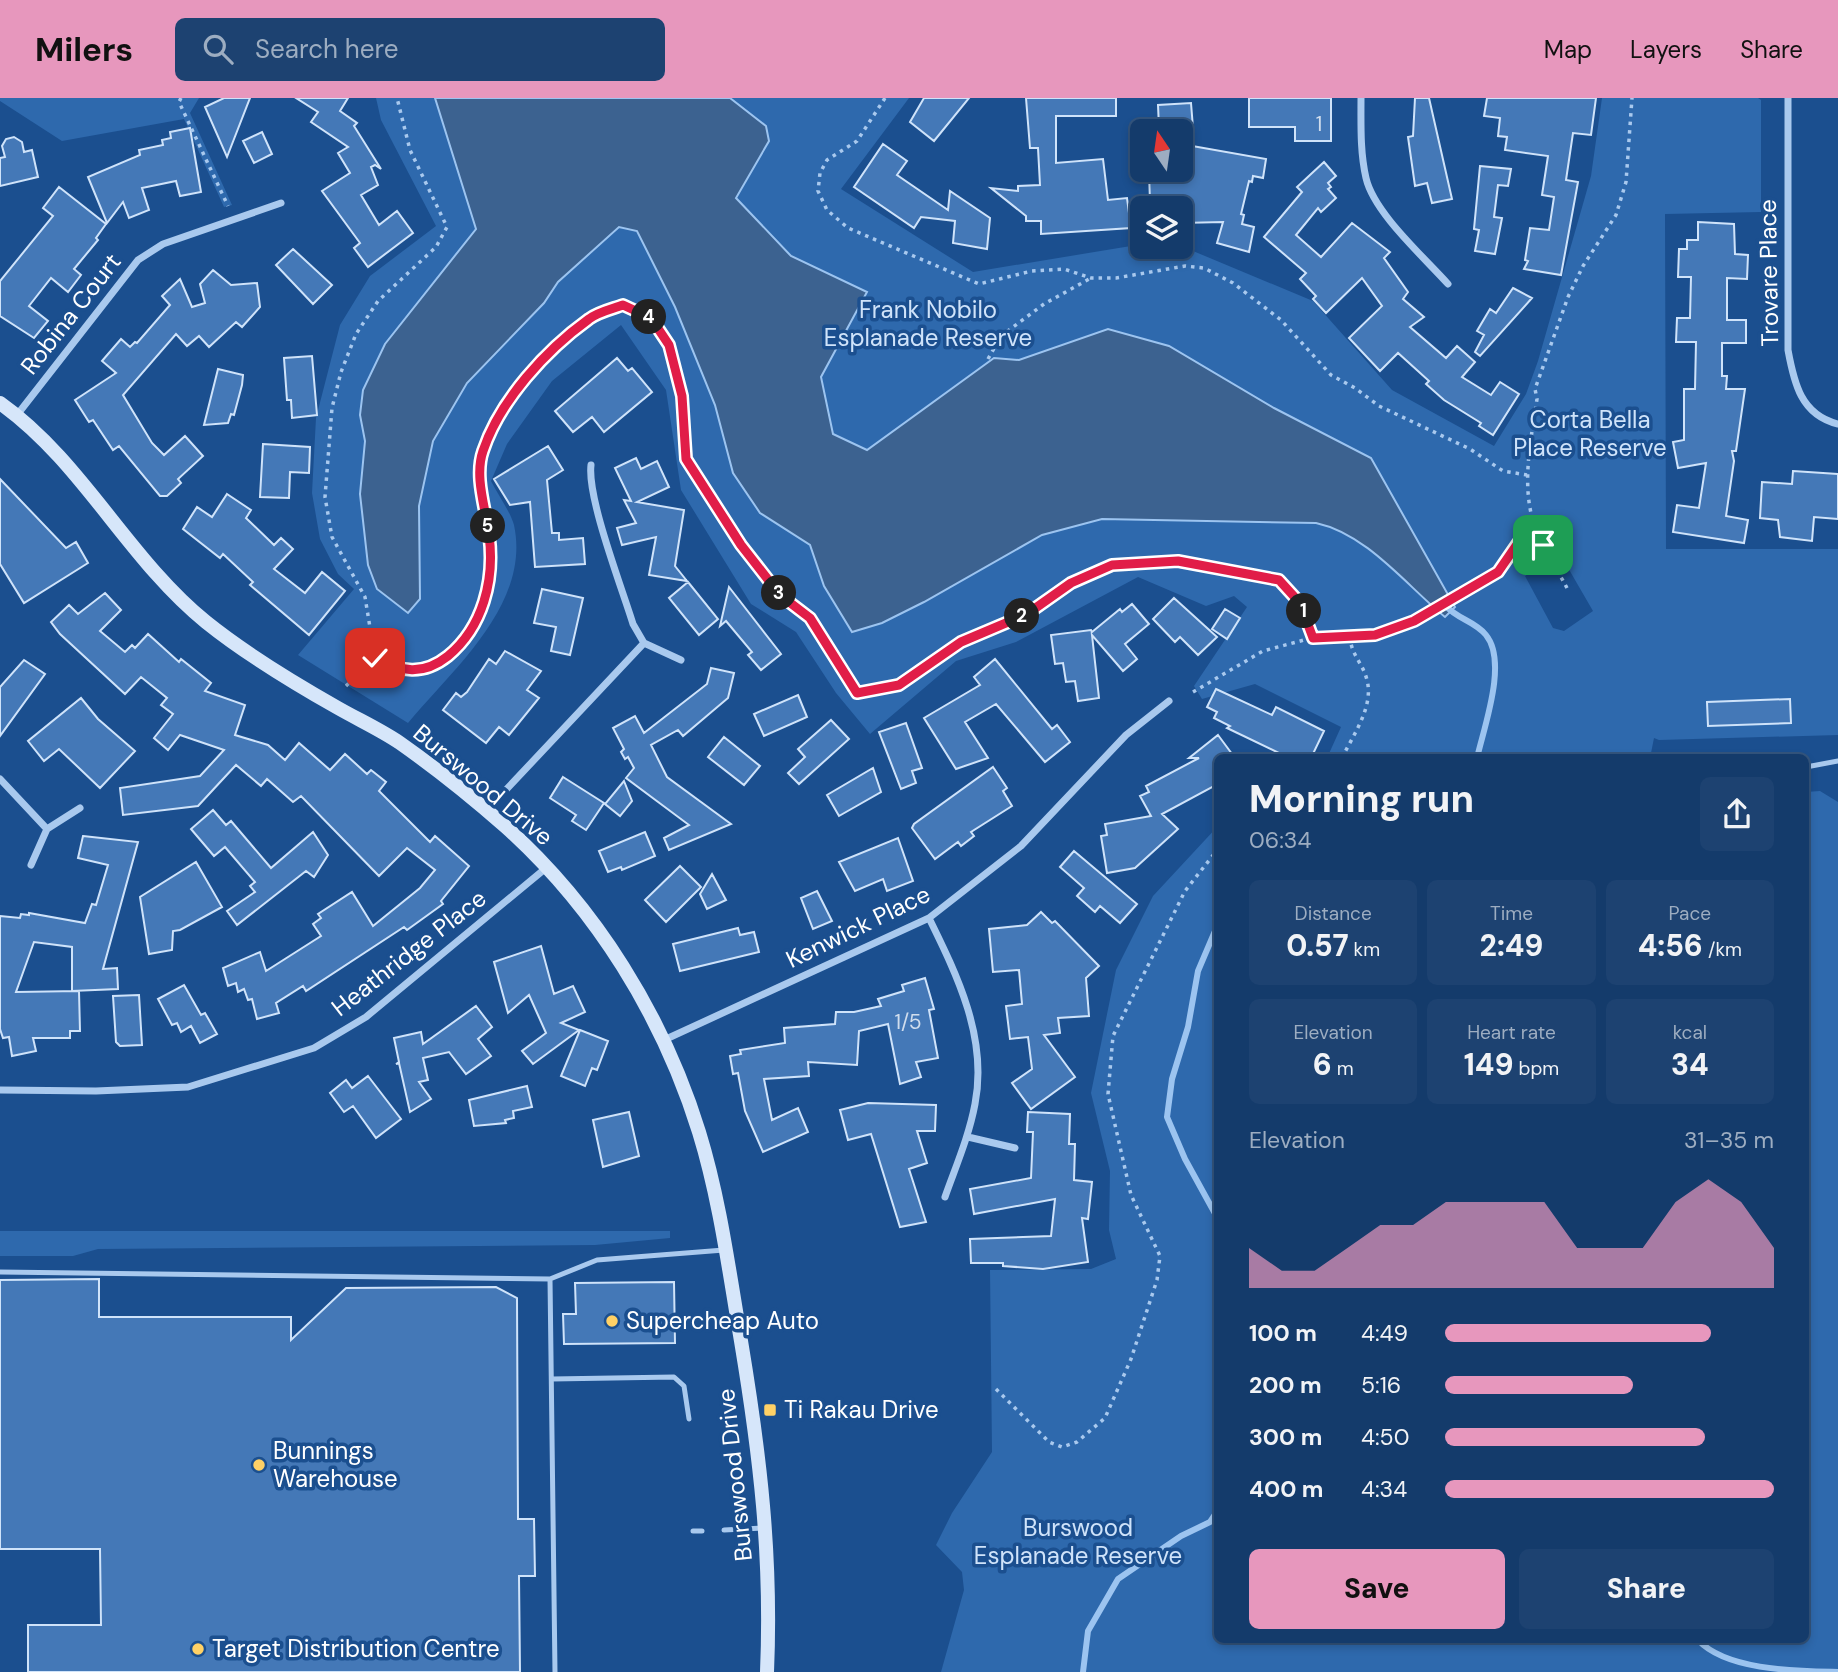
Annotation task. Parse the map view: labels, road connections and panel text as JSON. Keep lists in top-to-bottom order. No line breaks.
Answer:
{"streets":{"street":["Trovare Place","Robina Court","Burswood Drive","Kenwick Place","Heathridge Place"]},"crossings":[["Robina Court","Burswood Drive"],["Burswood Drive","Kenwick Place"],["Burswood Drive","Heathridge Place"]],"parks":["Frank Nobilo Esplanade Reserve","Corta Bella Place Reserve","Burswood Esplanade Reserve"],"places":{"other":["Supercheap Auto","Bunnings Warehouse","Target Distribution Centre"],"transit":["Ti Rakau Drive"]},"house_numbers":["1","1/5"],"north":"top","page":{"header":"Milers","search":"Search here","nav":["Map","Layers","Share"],"pins":["4","5","3","1","2"],"heading":["Morning run","06:34"],"stats":[["Distance","0.57 km"],["Time","2:49"],["Pace","4:56 /km"],["Elevation","6 m"],["Heart rate","149 bpm"],["kcal","34"]],"chart":["Elevation","31–35 m"],"list":[{"name":"100 m","note":"4:49"},{"name":"200 m","note":"5:16"},{"name":"300 m","note":"4:50"},{"name":"400 m","note":"4:34"}],"buttons":["Save","Share"]}}
